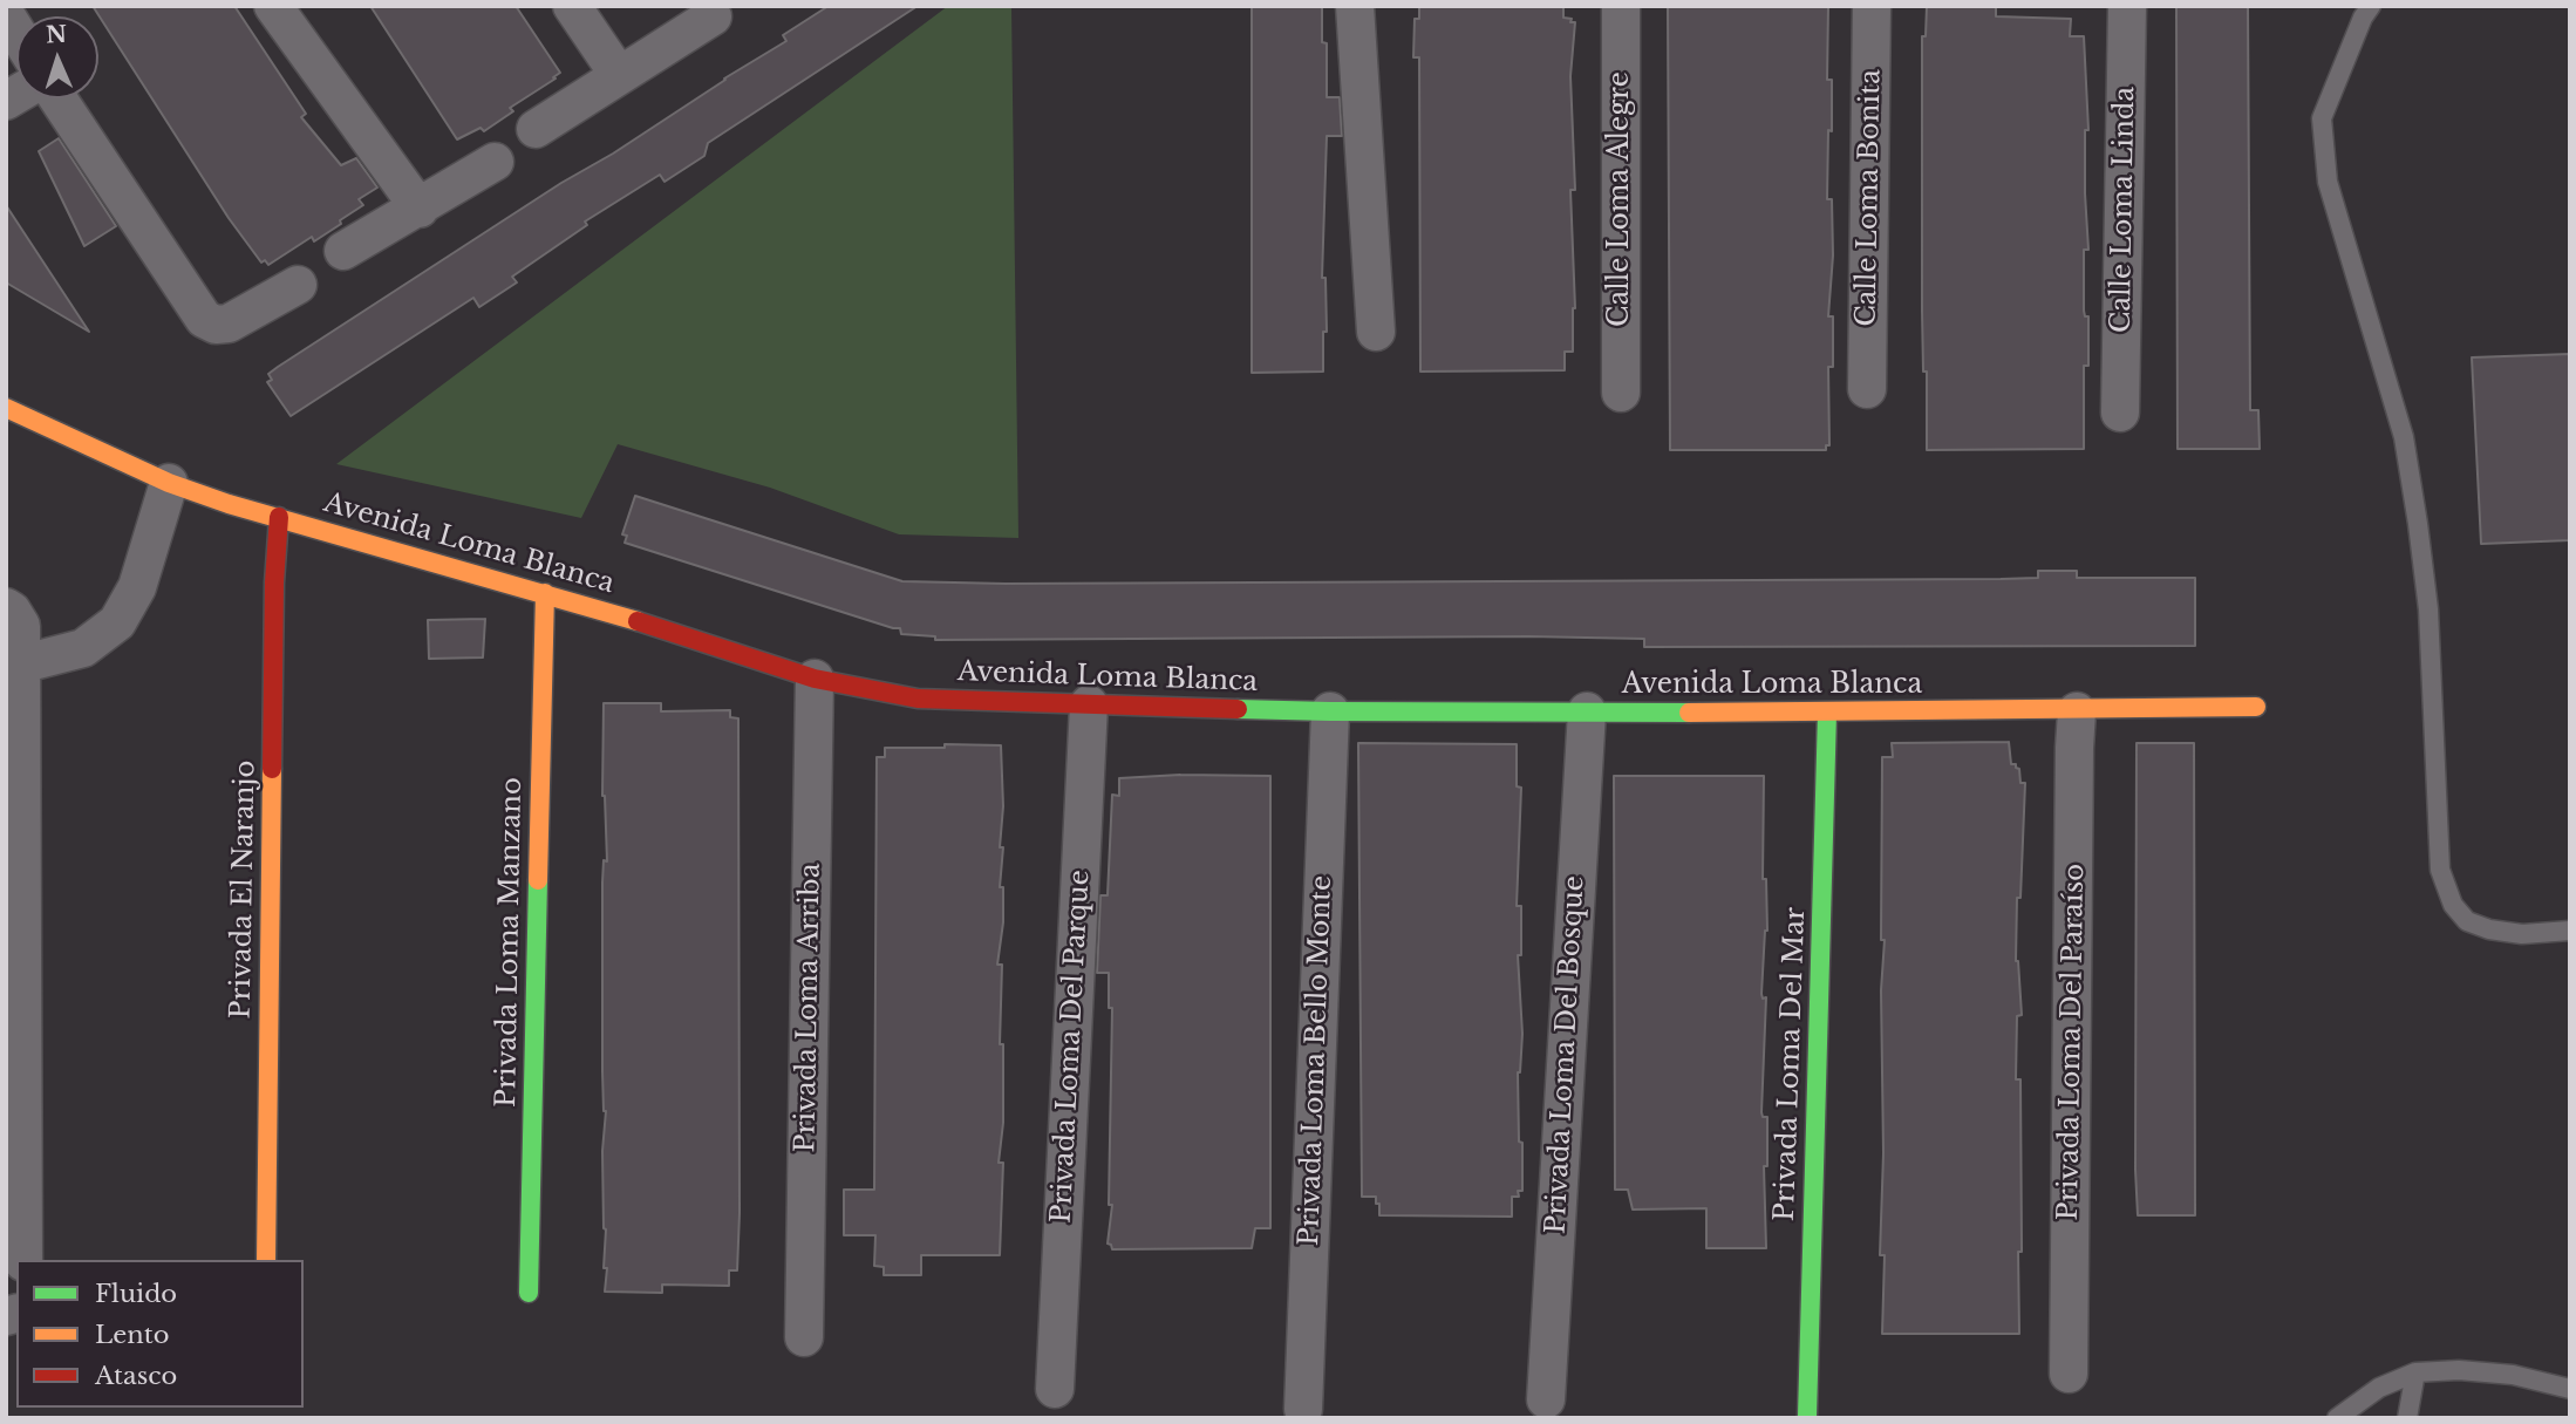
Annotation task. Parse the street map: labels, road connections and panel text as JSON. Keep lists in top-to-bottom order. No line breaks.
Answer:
{"streets":{"street":["Calle Loma Bonita","Calle Loma Alegre","Calle Loma Linda","Avenida Loma Blanca","Privada El Naranjo","Privada Loma Manzano","Privada Loma Arriba","Privada Loma Del Paraíso","Privada Loma Del Parque","Privada Loma Del Bosque","Privada Loma Bello Monte","Privada Loma Del Mar"]},"crossings":[["Avenida Loma Blanca","Privada El Naranjo"],["Avenida Loma Blanca","Privada Loma Manzano"],["Avenida Loma Blanca","Privada Loma Arriba"],["Avenida Loma Blanca","Privada Loma Del Paraíso"],["Avenida Loma Blanca","Privada Loma Del Parque"],["Avenida Loma Blanca","Privada Loma Del Bosque"],["Avenida Loma Blanca","Privada Loma Bello Monte"],["Avenida Loma Blanca","Privada Loma Del Mar"]],"legend":["Fluido","Lento","Atasco"],"north":"top"}
